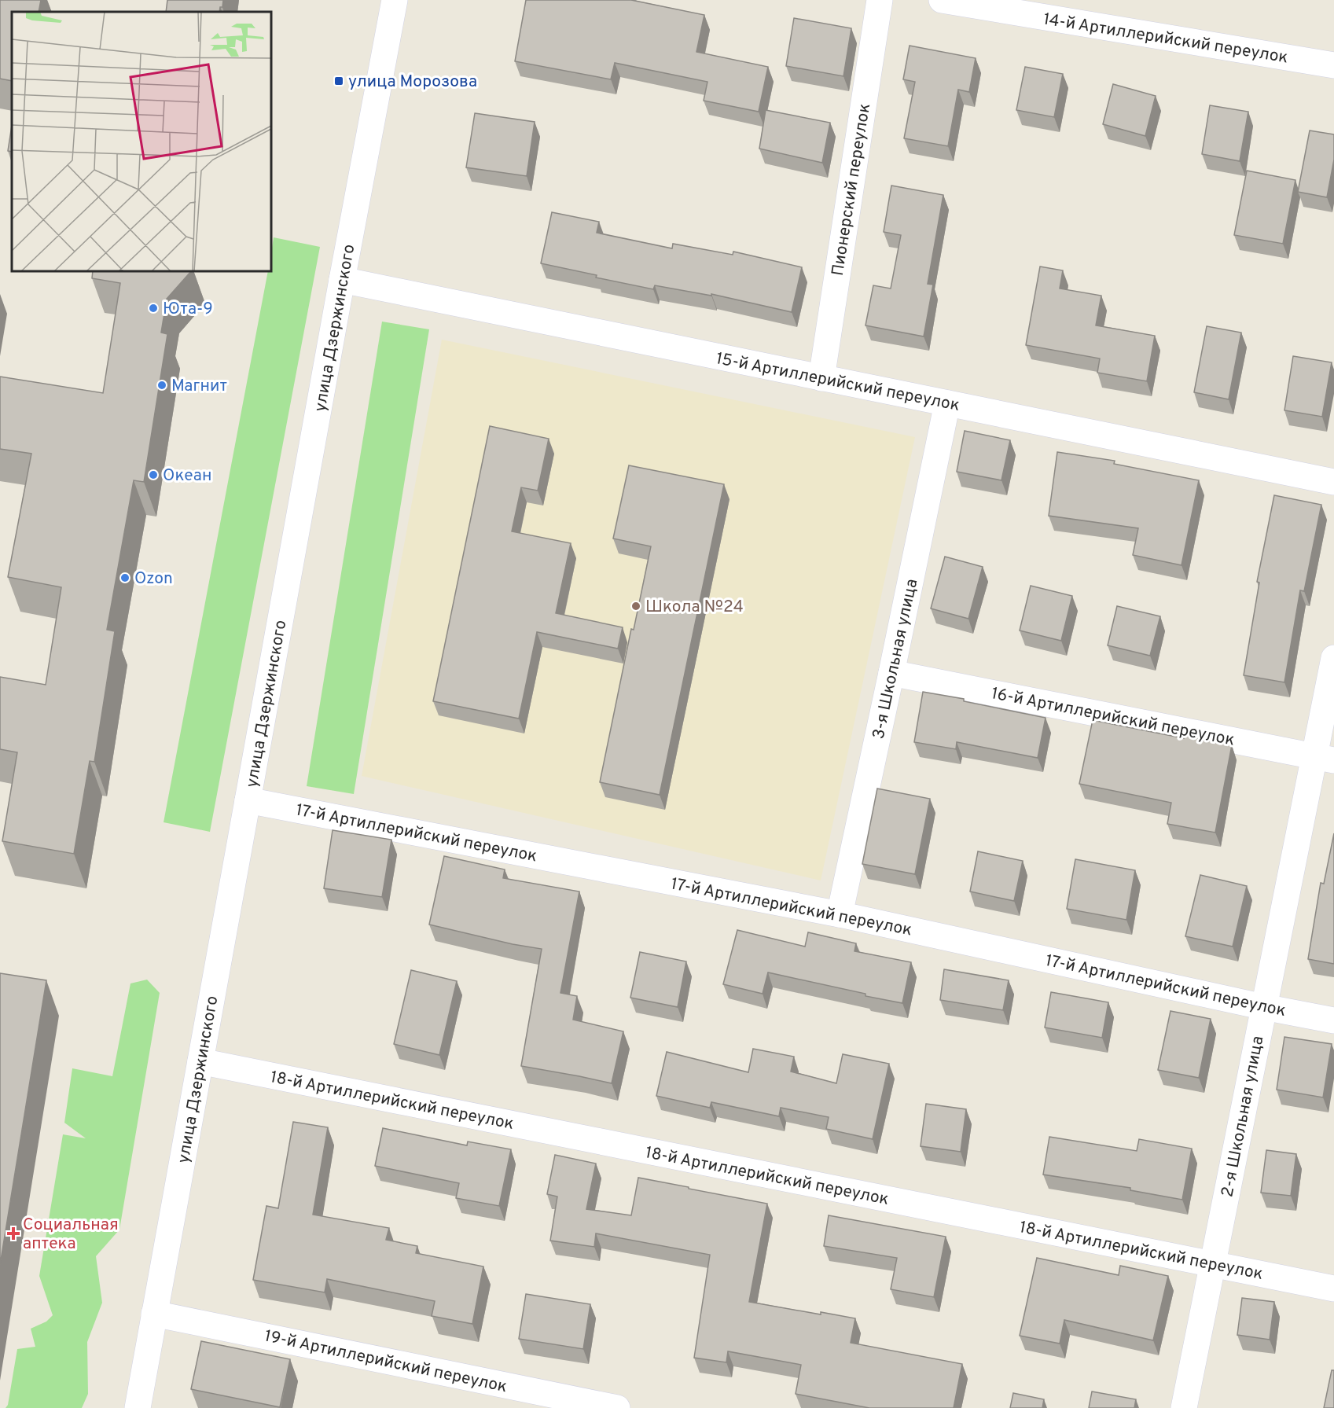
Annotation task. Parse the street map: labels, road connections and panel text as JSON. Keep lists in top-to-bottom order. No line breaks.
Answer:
{"streets":{"street":["14-й Артиллерийский переулок","Пионерский переулок","улица Дзержинского","15-й Артиллерийский переулок","3-я Школьная улица","16-й Артиллерийский переулок","17-й Артиллерийский переулок","18-й Артиллерийский переулок","2-я Школьная улица","19-й Артиллерийский переулок"]},"crossings":[["Пионерский переулок","15-й Артиллерийский переулок"],["улица Дзержинского","15-й Артиллерийский переулок"],["улица Дзержинского","17-й Артиллерийский переулок"],["улица Дзержинского","18-й Артиллерийский переулок"],["улица Дзержинского","19-й Артиллерийский переулок"],["15-й Артиллерийский переулок","3-я Школьная улица"],["3-я Школьная улица","16-й Артиллерийский переулок"],["3-я Школьная улица","17-й Артиллерийский переулок"],["16-й Артиллерийский переулок","2-я Школьная улица"],["17-й Артиллерийский переулок","2-я Школьная улица"],["18-й Артиллерийский переулок","2-я Школьная улица"]],"places":{"transit":["улица Морозова"],"other":["Юта-9","Магнит","Океан","Ozon","Школа №24"],"health":["Социальная аптека"]}}
